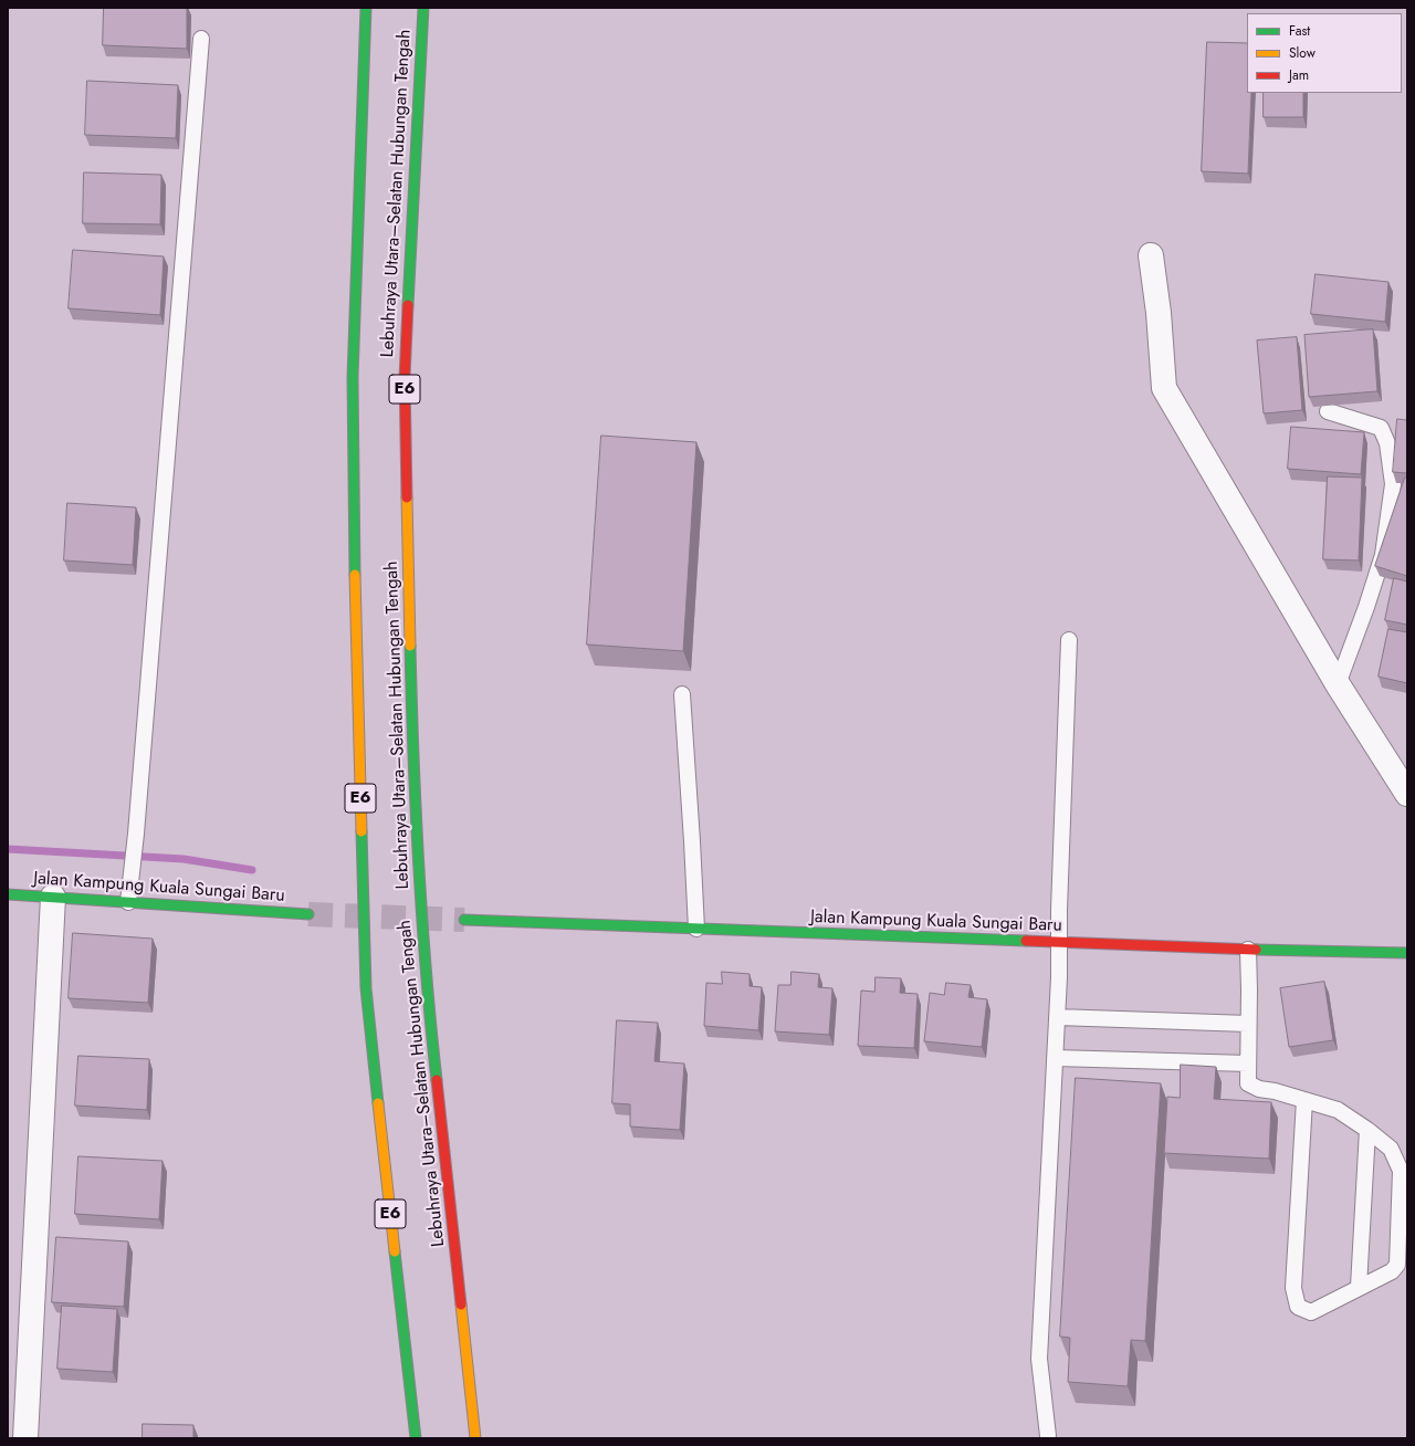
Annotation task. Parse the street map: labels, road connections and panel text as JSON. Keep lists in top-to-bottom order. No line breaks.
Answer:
{"streets":{"main road":["Lebuhraya Utara–Selatan Hubungan Tengah","E6","Jalan Kampung Kuala Sungai Baru"]},"legend":["Fast","Slow","Jam"]}
